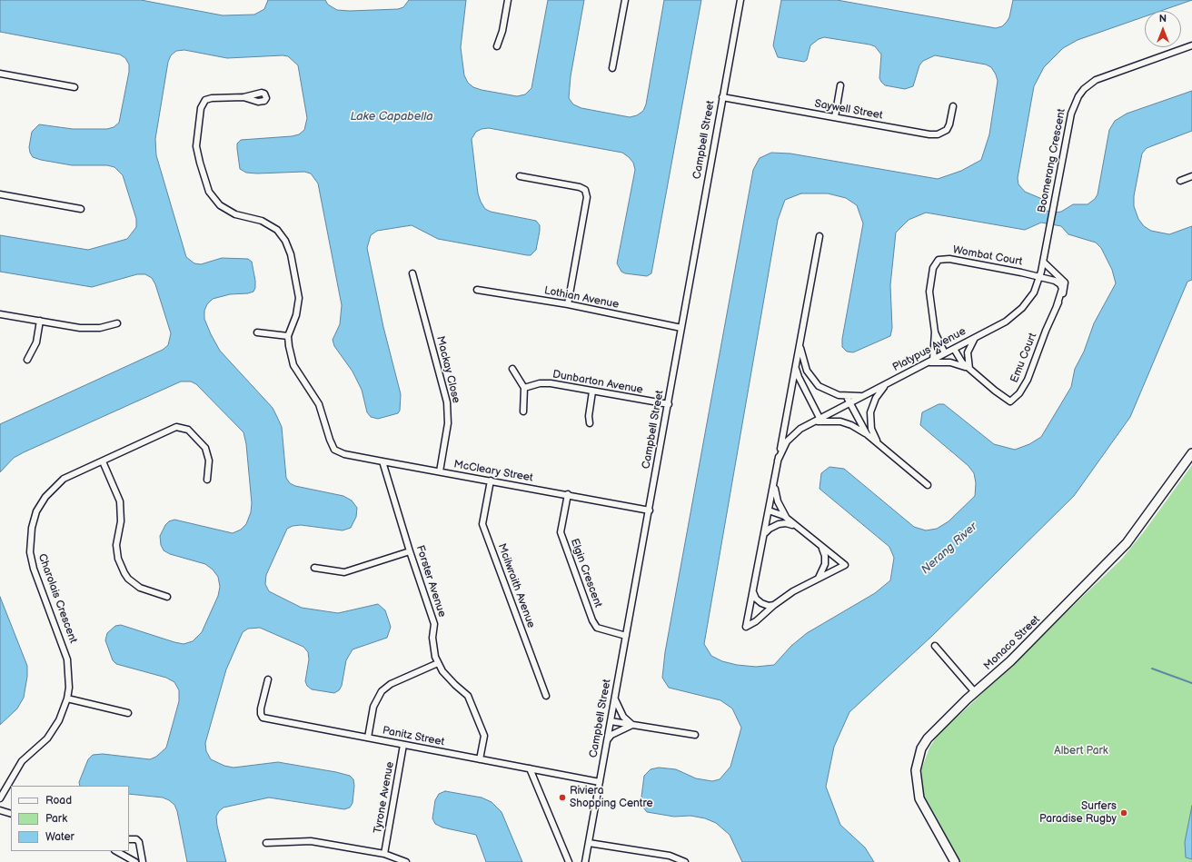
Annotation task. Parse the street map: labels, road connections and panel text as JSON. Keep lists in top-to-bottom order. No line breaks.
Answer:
{"streets":{"street":["Saywell Street","Campbell Street","Boomerang Crescent","Wombat Court","Lothian Avenue","Platypus Avenue","Emu Court","Mackay Close","Dunbarton Avenue","McCleary Street","Elgin Crescent","Forster Avenue","Mcilwraith Avenue","Charolais Crescent","Monaco Street","Panitz Street","Tyrone Avenue"]},"crossings":[["Saywell Street","Campbell Street"],["Campbell Street","Lothian Avenue"],["Campbell Street","Dunbarton Avenue"],["Campbell Street","McCleary Street"],["Campbell Street","Elgin Crescent"],["Campbell Street","Panitz Street"],["Boomerang Crescent","Platypus Avenue"],["Wombat Court","Platypus Avenue"],["Wombat Court","Emu Court"],["Platypus Avenue","Emu Court"],["Mackay Close","McCleary Street"],["McCleary Street","Elgin Crescent"],["McCleary Street","Forster Avenue"],["McCleary Street","Mcilwraith Avenue"],["Forster Avenue","Panitz Street"],["Panitz Street","Tyrone Avenue"]],"water":["Lake Capabella","Nerang River"],"parks":["Albert Park"],"places":["Riviera Shopping Centre","Surfers Paradise Rugby"],"legend":["Road","Park","Water"],"north":"top"}
